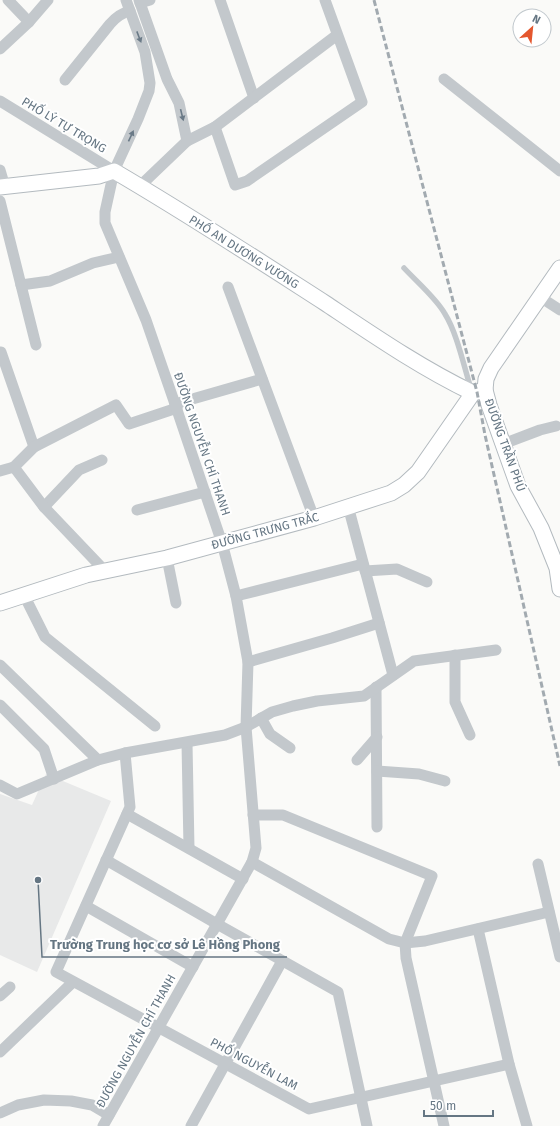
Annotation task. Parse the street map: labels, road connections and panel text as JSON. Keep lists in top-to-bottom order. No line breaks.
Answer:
{"streets":{"street":["PHỐ LÝ TỰ TRỌNG","PHỐ AN DƯƠNG VƯƠNG","ĐƯỜNG NGUYỄN CHÍ THANH","ĐƯỜNG TRẦN PHÚ","ĐƯỜNG TRƯNG TRẮC","PHỐ NGUYỄN LAM"]},"crossings":[["PHỐ LÝ TỰ TRỌNG","PHỐ AN DƯƠNG VƯƠNG"],["PHỐ LÝ TỰ TRỌNG","ĐƯỜNG NGUYỄN CHÍ THANH"],["PHỐ AN DƯƠNG VƯƠNG","ĐƯỜNG NGUYỄN CHÍ THANH"],["PHỐ AN DƯƠNG VƯƠNG","ĐƯỜNG TRẦN PHÚ"],["PHỐ AN DƯƠNG VƯƠNG","ĐƯỜNG TRƯNG TRẮC"],["ĐƯỜNG NGUYỄN CHÍ THANH","ĐƯỜNG TRƯNG TRẮC"],["ĐƯỜNG NGUYỄN CHÍ THANH","PHỐ NGUYỄN LAM"],["ĐƯỜNG TRẦN PHÚ","ĐƯỜNG TRƯNG TRẮC"]],"places":["Trường Trung học cơ sở Lê Hồng Phong"],"scale_bar":"50 m","north":"top right"}
